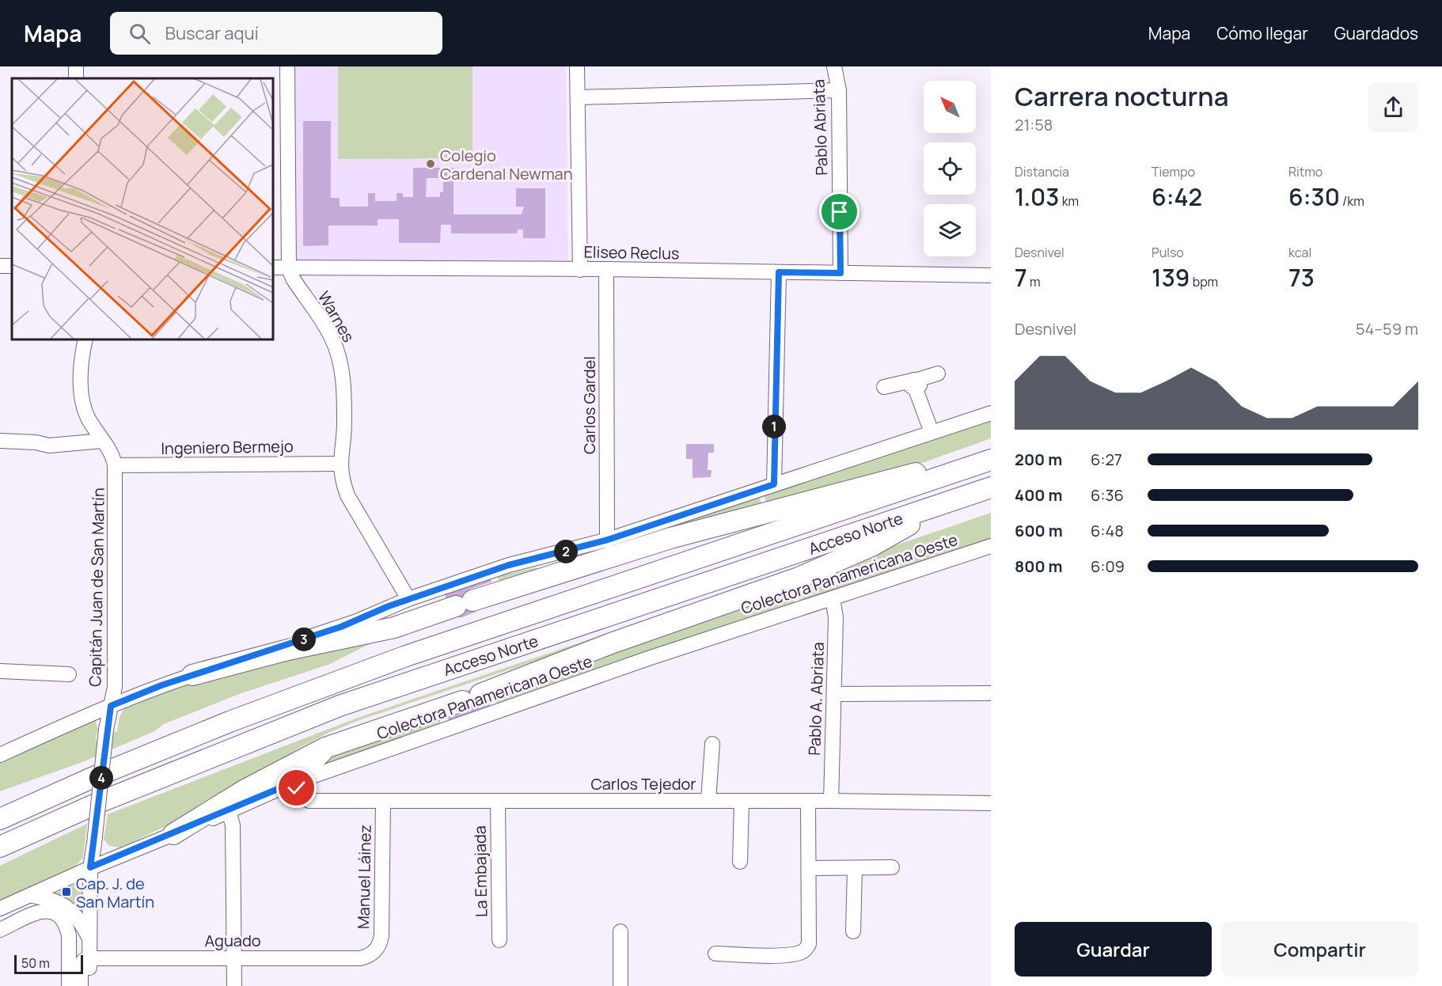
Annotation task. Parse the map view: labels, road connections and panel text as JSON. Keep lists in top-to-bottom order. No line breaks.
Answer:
{"streets":{"highway":["Acceso Norte"],"street":["Pablo Abriata","Eliseo Reclus","Warnes","Carlos Gardel","Ingeniero Bermejo","Colectora Panamericana Oeste","Capitán Juan de San Martín","Pablo A. Abriata","Carlos Tejedor","La Embajada","Manuel Láinez","Aguado"]},"crossings":[["Pablo Abriata","Eliseo Reclus"],["Eliseo Reclus","Warnes"],["Eliseo Reclus","Carlos Gardel"],["Warnes","Ingeniero Bermejo"],["Ingeniero Bermejo","Capitán Juan de San Martín"],["Colectora Panamericana Oeste","Capitán Juan de San Martín"],["Colectora Panamericana Oeste","Pablo A. Abriata"],["Colectora Panamericana Oeste","Carlos Tejedor"],["Capitán Juan de San Martín","Aguado"],["Pablo A. Abriata","Carlos Tejedor"],["Carlos Tejedor","La Embajada"],["Carlos Tejedor","Manuel Láinez"],["Manuel Láinez","Aguado"]],"places":{"other":["Colegio Cardenal Newman"],"transit":["Cap. J. de San Martín"]},"scale_bar":"50 m","north":"top left","page":{"header":"Mapa","search":"Buscar aquí","nav":["Mapa","Cómo llegar","Guardados"],"heading":["Carrera nocturna","21:58"],"stats":[["Distancia","1.03 km"],["Tiempo","6:42"],["Ritmo","6:30 /km"],["Desnivel","7 m"],["Pulso","139 bpm"],["kcal","73"]],"chart":["Desnivel","54–59 m"],"pins":["1","2","3","4"],"list":[{"name":"200 m","note":"6:27"},{"name":"400 m","note":"6:36"},{"name":"600 m","note":"6:48"},{"name":"800 m","note":"6:09"}],"buttons":["Guardar","Compartir"],"scale":"50 m"}}
